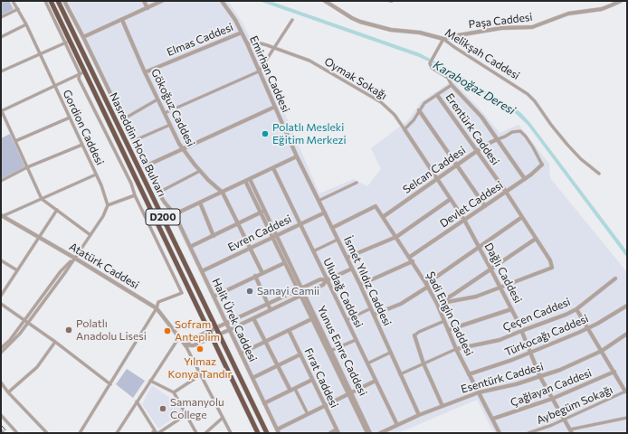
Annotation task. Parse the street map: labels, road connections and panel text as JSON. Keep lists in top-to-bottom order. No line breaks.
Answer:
{"streets":{"highway":["Nasreddin Hoca Bulvarı","D200"],"street":["Paşa Caddesi","Elmas Caddesi","Melikşah Caddesi","Emirhan Caddesi","Oymak Sokağı","Gökoğuz Caddesi","Gordion Caddesi","Erentürk Caddesi","Selcan Caddesi","Devlet Caddesi","Evren Caddesi","Atatürk Caddesi","Dağlı Caddesi","İsmet Yıldız Caddesi","Uludağ Caddesi","Şadi Engin Caddesi","Çeçen Caddesi","Halit Ürek Caddesi","Türkocağı Caddesi","Yunus Emre Caddesi","Fırat Caddesi","Esentürk Caddesi","Çağlayan Caddesi","Aybegüm Sokağı"]},"crossings":[["Paşa Caddesi","Melikşah Caddesi"],["Elmas Caddesi","Emirhan Caddesi"],["Elmas Caddesi","Gökoğuz Caddesi"],["Emirhan Caddesi","Oymak Sokağı"],["Emirhan Caddesi","İsmet Yıldız Caddesi"],["Oymak Sokağı","Dağlı Caddesi"],["Gökoğuz Caddesi","Evren Caddesi"],["Erentürk Caddesi","Selcan Caddesi"],["Erentürk Caddesi","Devlet Caddesi"],["Erentürk Caddesi","Dağlı Caddesi"],["Selcan Caddesi","Dağlı Caddesi"],["Selcan Caddesi","Şadi Engin Caddesi"],["Devlet Caddesi","Dağlı Caddesi"],["Devlet Caddesi","Şadi Engin Caddesi"],["Evren Caddesi","İsmet Yıldız Caddesi"],["Evren Caddesi","Uludağ Caddesi"],["Evren Caddesi","Halit Ürek Caddesi"],["Evren Caddesi","Yunus Emre Caddesi"],["Dağlı Caddesi","Çeçen Caddesi"],["Dağlı Caddesi","Türkocağı Caddesi"],["Dağlı Caddesi","Esentürk Caddesi"],["Dağlı Caddesi","Çağlayan Caddesi"],["Dağlı Caddesi","Aybegüm Sokağı"],["İsmet Yıldız Caddesi","Şadi Engin Caddesi"],["İsmet Yıldız Caddesi","Esentürk Caddesi"],["Uludağ Caddesi","Esentürk Caddesi"],["Şadi Engin Caddesi","Çeçen Caddesi"],["Şadi Engin Caddesi","Türkocağı Caddesi"],["Şadi Engin Caddesi","Esentürk Caddesi"],["Şadi Engin Caddesi","Çağlayan Caddesi"]],"water":["Karaboğaz Deresi"],"places":["Polatlı Mesleki Eğitim Merkezi","Sanayi Camii","Polatlı Anadolu Lisesi","Sofram Anteplim","Yılmaz Konya Tandır","Samanyolu College"]}
